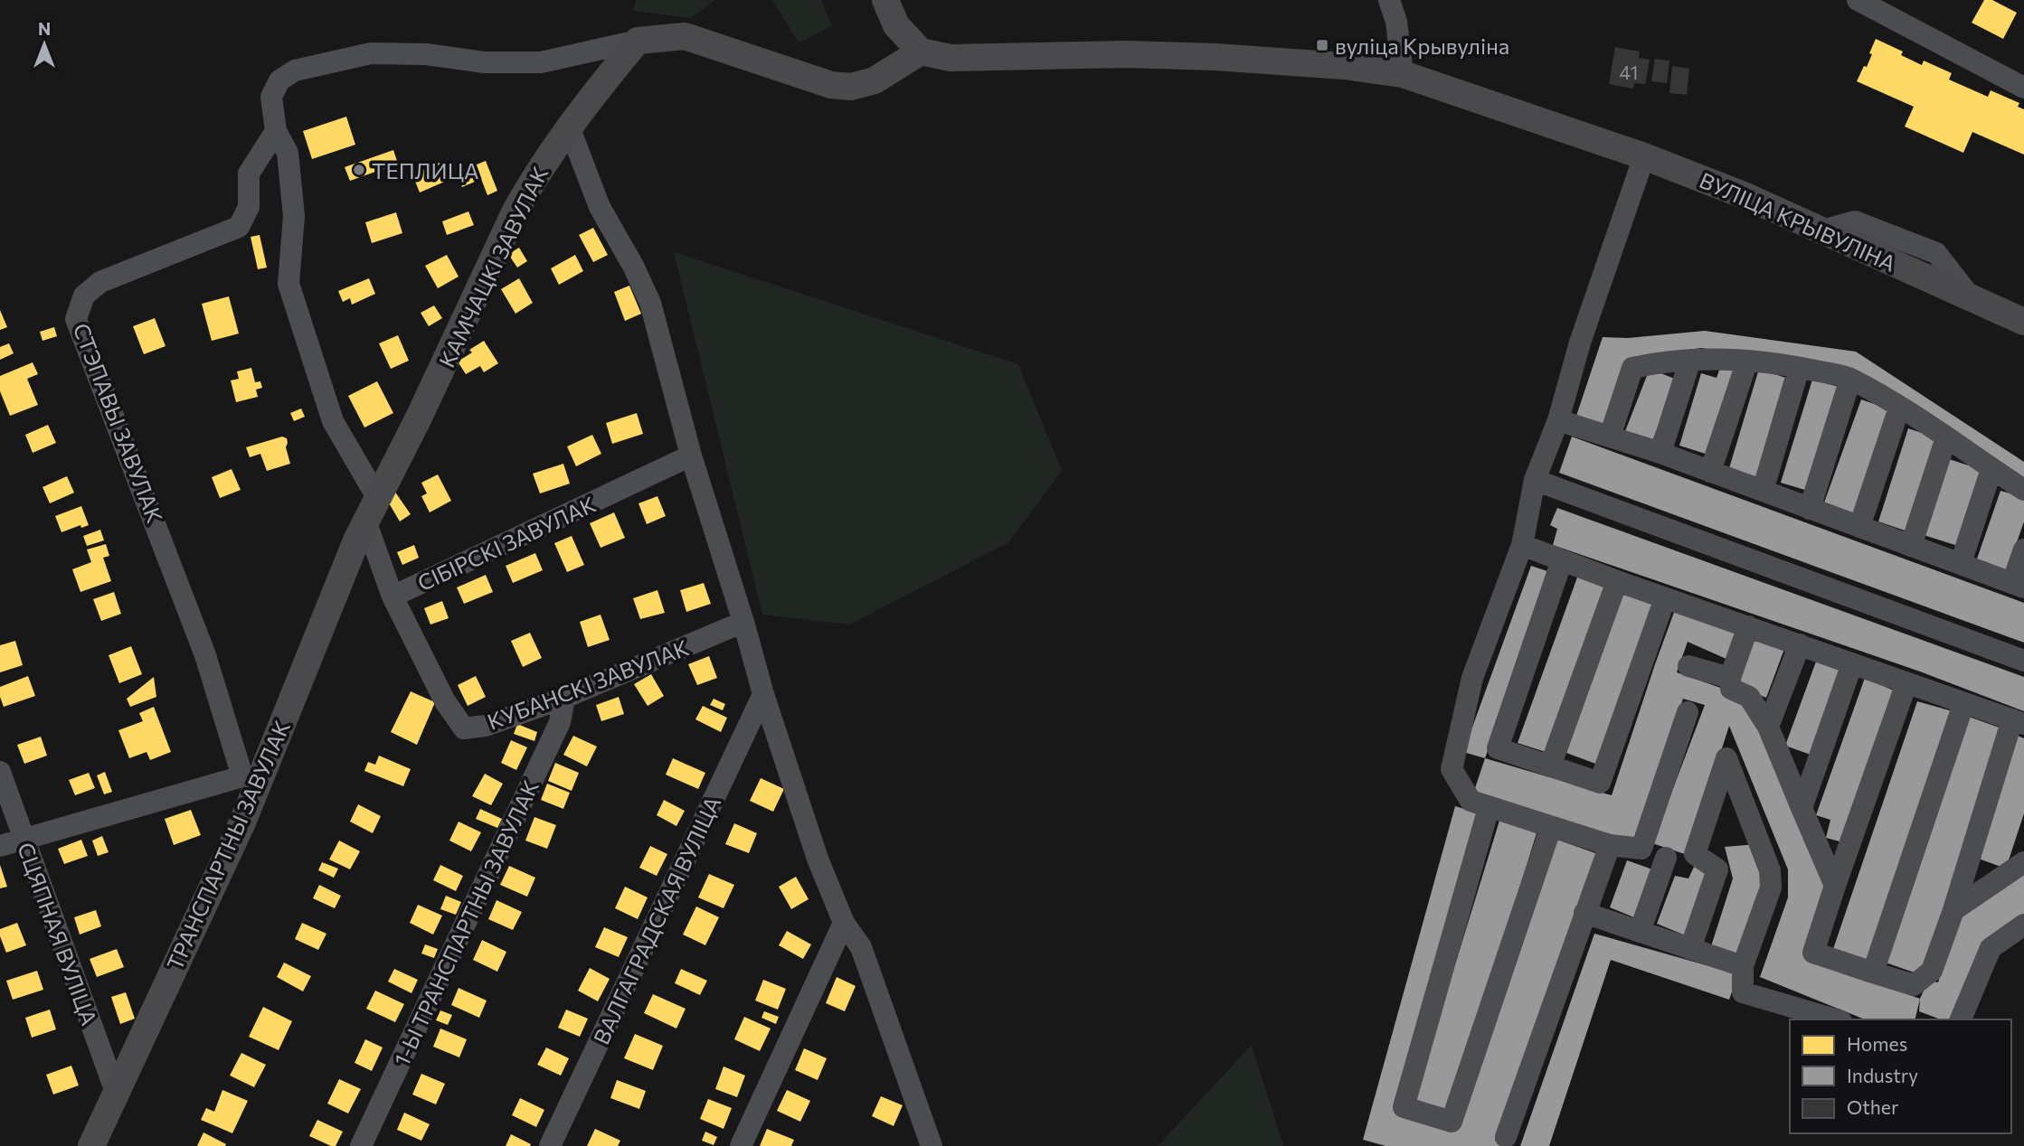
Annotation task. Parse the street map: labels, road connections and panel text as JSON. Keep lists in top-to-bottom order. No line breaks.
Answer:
{"streets":{"main road":["ВУЛІЦА КРЫВУЛІНА","КАМЧАЦКІ ЗАВУЛАК","ТРАНСПАРТНЫ ЗАВУЛАК"],"street":["СТЭПАВЫ ЗАВУЛАК","СІБІРСКІ ЗАВУЛАК","КУБАНСКІ ЗАВУЛАК","ВАЛГАГРАДСКАЯ ВУЛІЦА","1-Ы ТРАНСПАРТНЫ ЗАВУЛАК","СЦЯПНАЯ ВУЛІЦА"]},"crossings":[["КАМЧАЦКІ ЗАВУЛАК","СІБІРСКІ ЗАВУЛАК"],["КАМЧАЦКІ ЗАВУЛАК","ТРАНСПАРТНЫ ЗАВУЛАК"],["СТЭПАВЫ ЗАВУЛАК","ТРАНСПАРТНЫ ЗАВУЛАК"],["СІБІРСКІ ЗАВУЛАК","КУБАНСКІ ЗАВУЛАК"],["СІБІРСКІ ЗАВУЛАК","ТРАНСПАРТНЫ ЗАВУЛАК"],["КУБАНСКІ ЗАВУЛАК","1-Ы ТРАНСПАРТНЫ ЗАВУЛАК"],["ТРАНСПАРТНЫ ЗАВУЛАК","СЦЯПНАЯ ВУЛІЦА"]],"places":{"transit":["вуліца Крывуліна"],"other":["ТЕПЛИЦА"]},"house_numbers":["41"],"legend":["Homes","Industry","Other"],"north":"top"}
